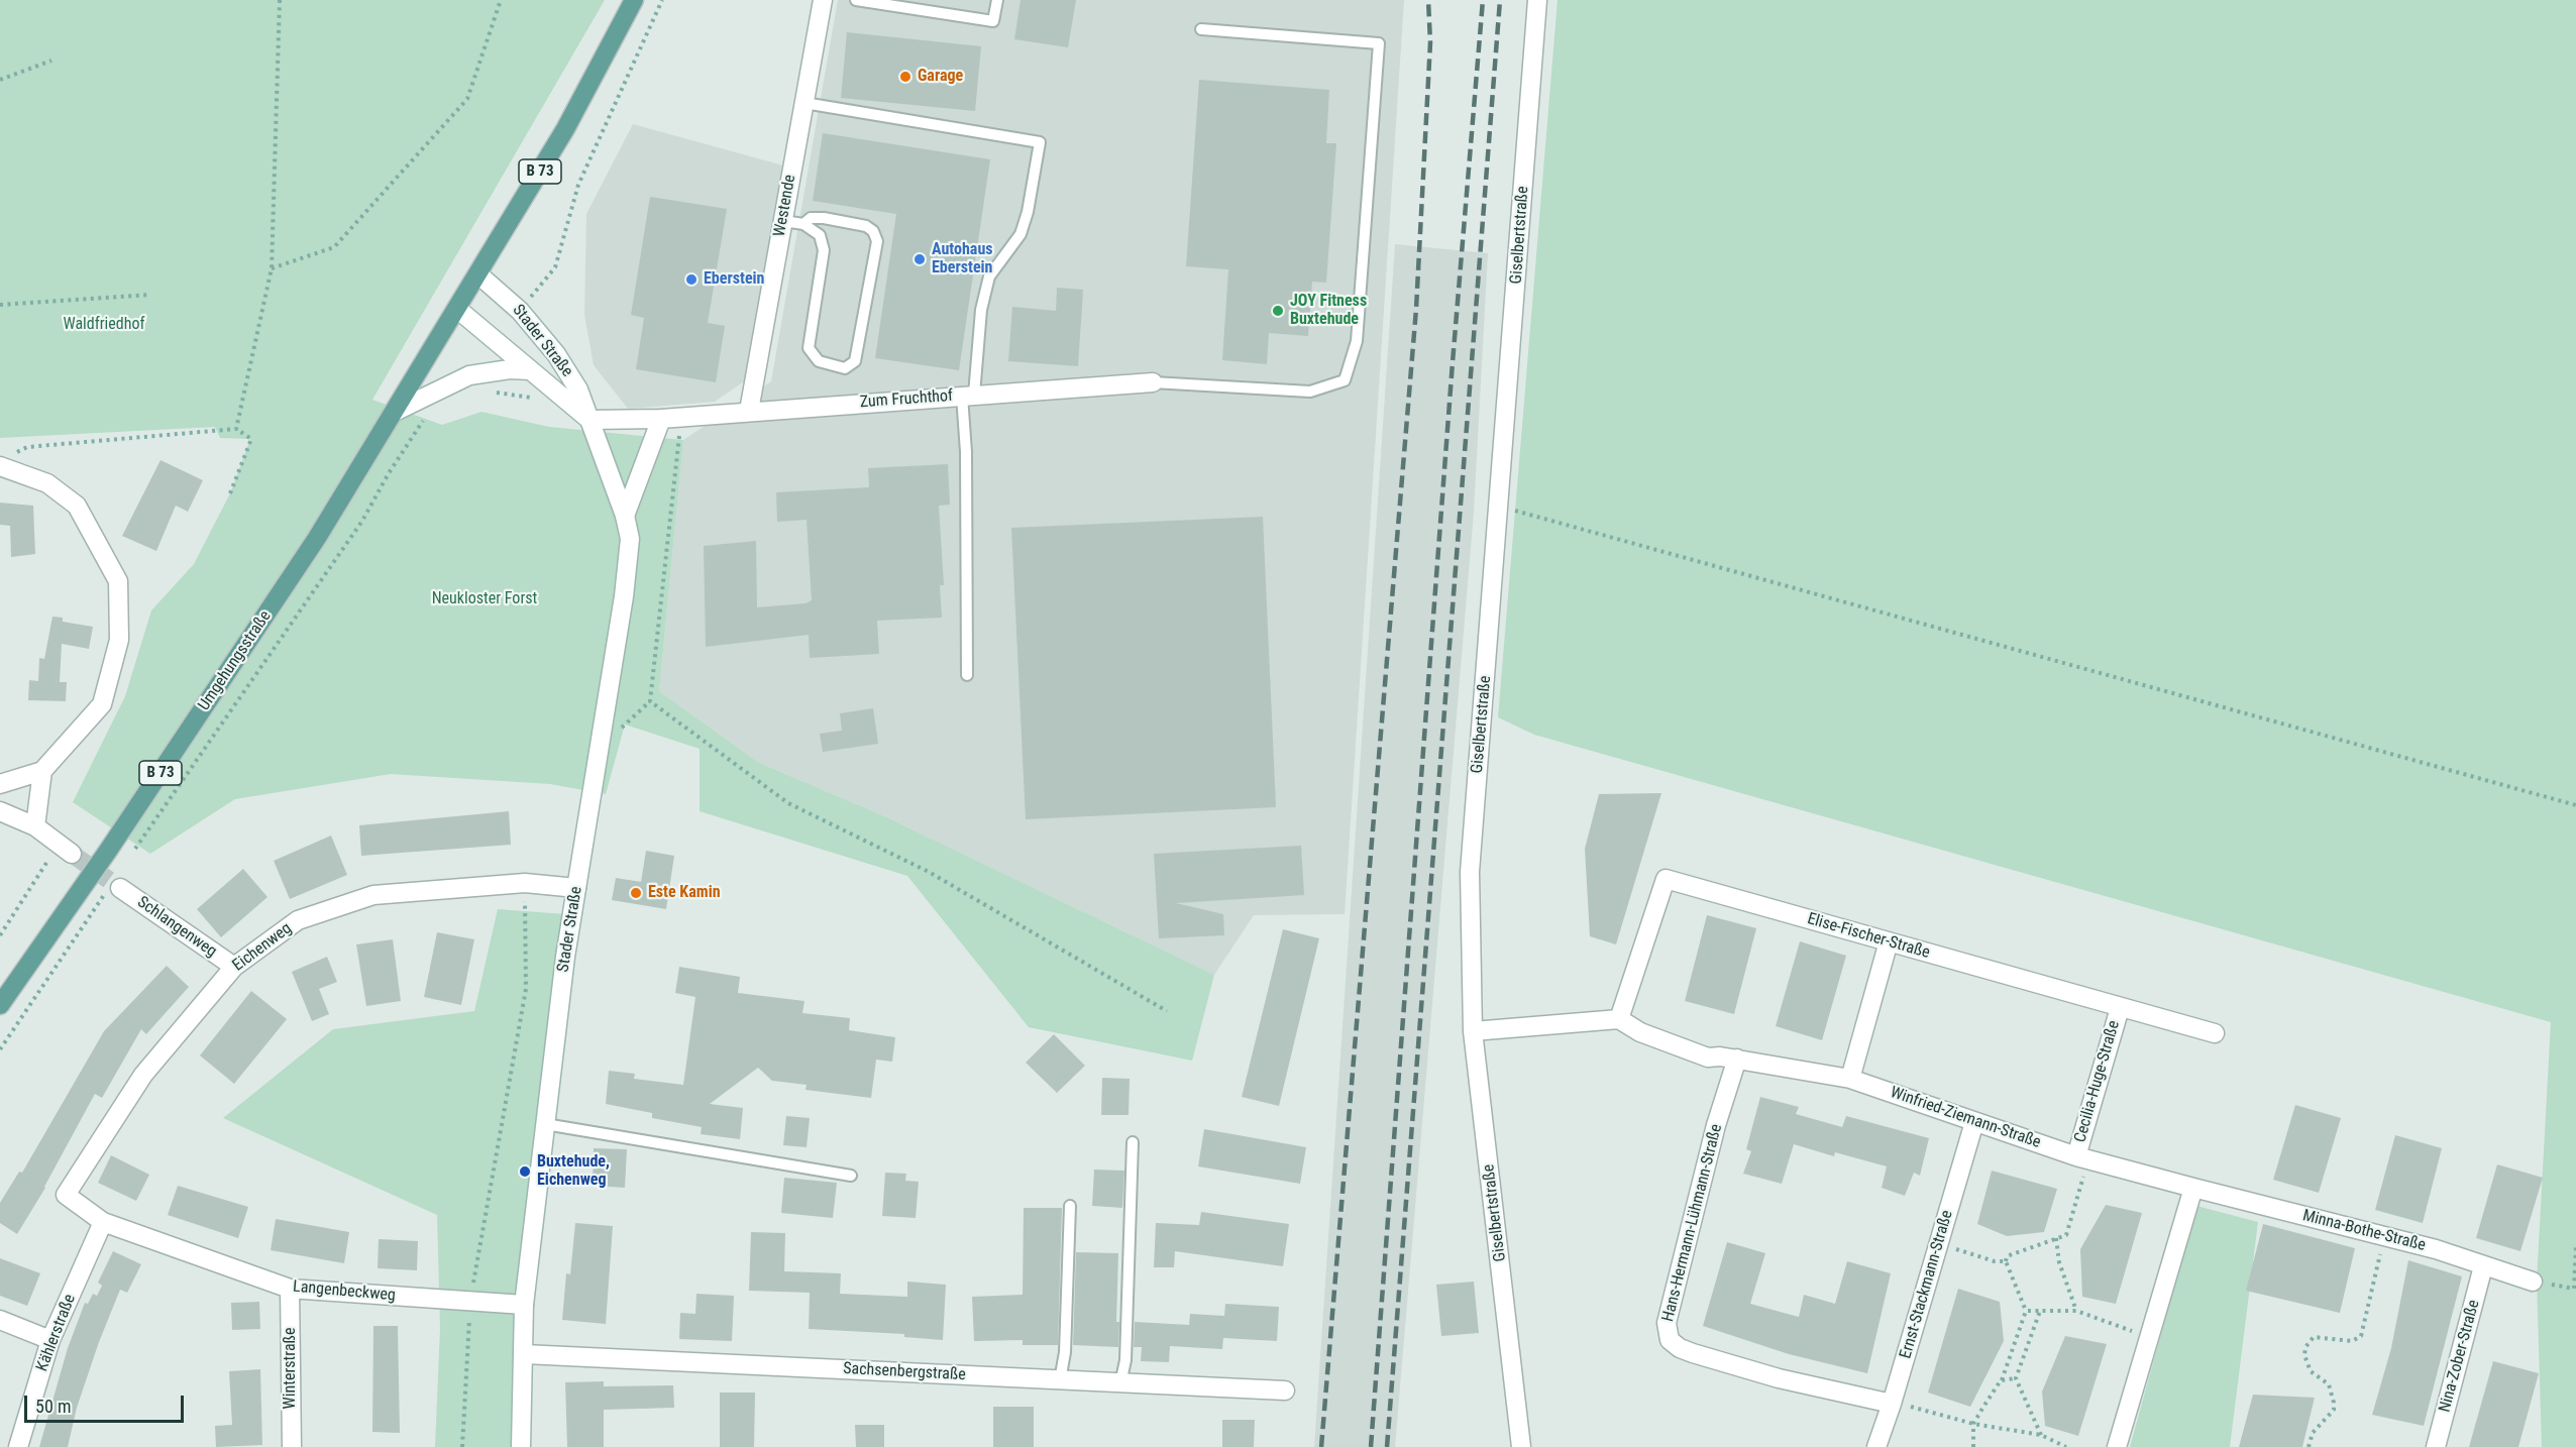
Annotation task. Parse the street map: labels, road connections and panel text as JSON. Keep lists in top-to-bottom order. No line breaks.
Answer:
{"streets":{"main road":["B 73","Umgehungsstraße"],"street":["Westende","Giselbertstraße","Stader Straße","Zum Fruchthof","Schlangenweg","Elise-Fischer-Straße","Eichenweg","Cecilia-Huge-Straße","Winfried-Ziemann-Straße","Hans-Hermann-Lühmann-Straße","Minna-Bothe-Straße","Ernst-Stackmann-Straße","Langenbeckweg","Kählerstraße","Nina-Zober-Straße","Winterstraße","Sachsenbergstraße"]},"crossings":[["B 73","Stader Straße"],["B 73","Umgehungsstraße"],["Westende","Zum Fruchthof"],["Stader Straße","Zum Fruchthof"],["Stader Straße","Umgehungsstraße"],["Stader Straße","Eichenweg"],["Stader Straße","Langenbeckweg"],["Stader Straße","Sachsenbergstraße"],["Schlangenweg","Eichenweg"],["Elise-Fischer-Straße","Cecilia-Huge-Straße"],["Elise-Fischer-Straße","Winfried-Ziemann-Straße"],["Eichenweg","Langenbeckweg"],["Eichenweg","Kählerstraße"],["Cecilia-Huge-Straße","Winfried-Ziemann-Straße"],["Winfried-Ziemann-Straße","Hans-Hermann-Lühmann-Straße"],["Winfried-Ziemann-Straße","Minna-Bothe-Straße"],["Winfried-Ziemann-Straße","Ernst-Stackmann-Straße"],["Hans-Hermann-Lühmann-Straße","Ernst-Stackmann-Straße"],["Minna-Bothe-Straße","Nina-Zober-Straße"],["Langenbeckweg","Kählerstraße"],["Langenbeckweg","Winterstraße"]],"parks":["Waldfriedhof","Neukloster Forst"],"places":["Garage","Autohaus Eberstein","Eberstein","JOY Fitness Buxtehude","Este Kamin","Buxtehude, Eichenweg"],"scale_bar":"50 m"}
